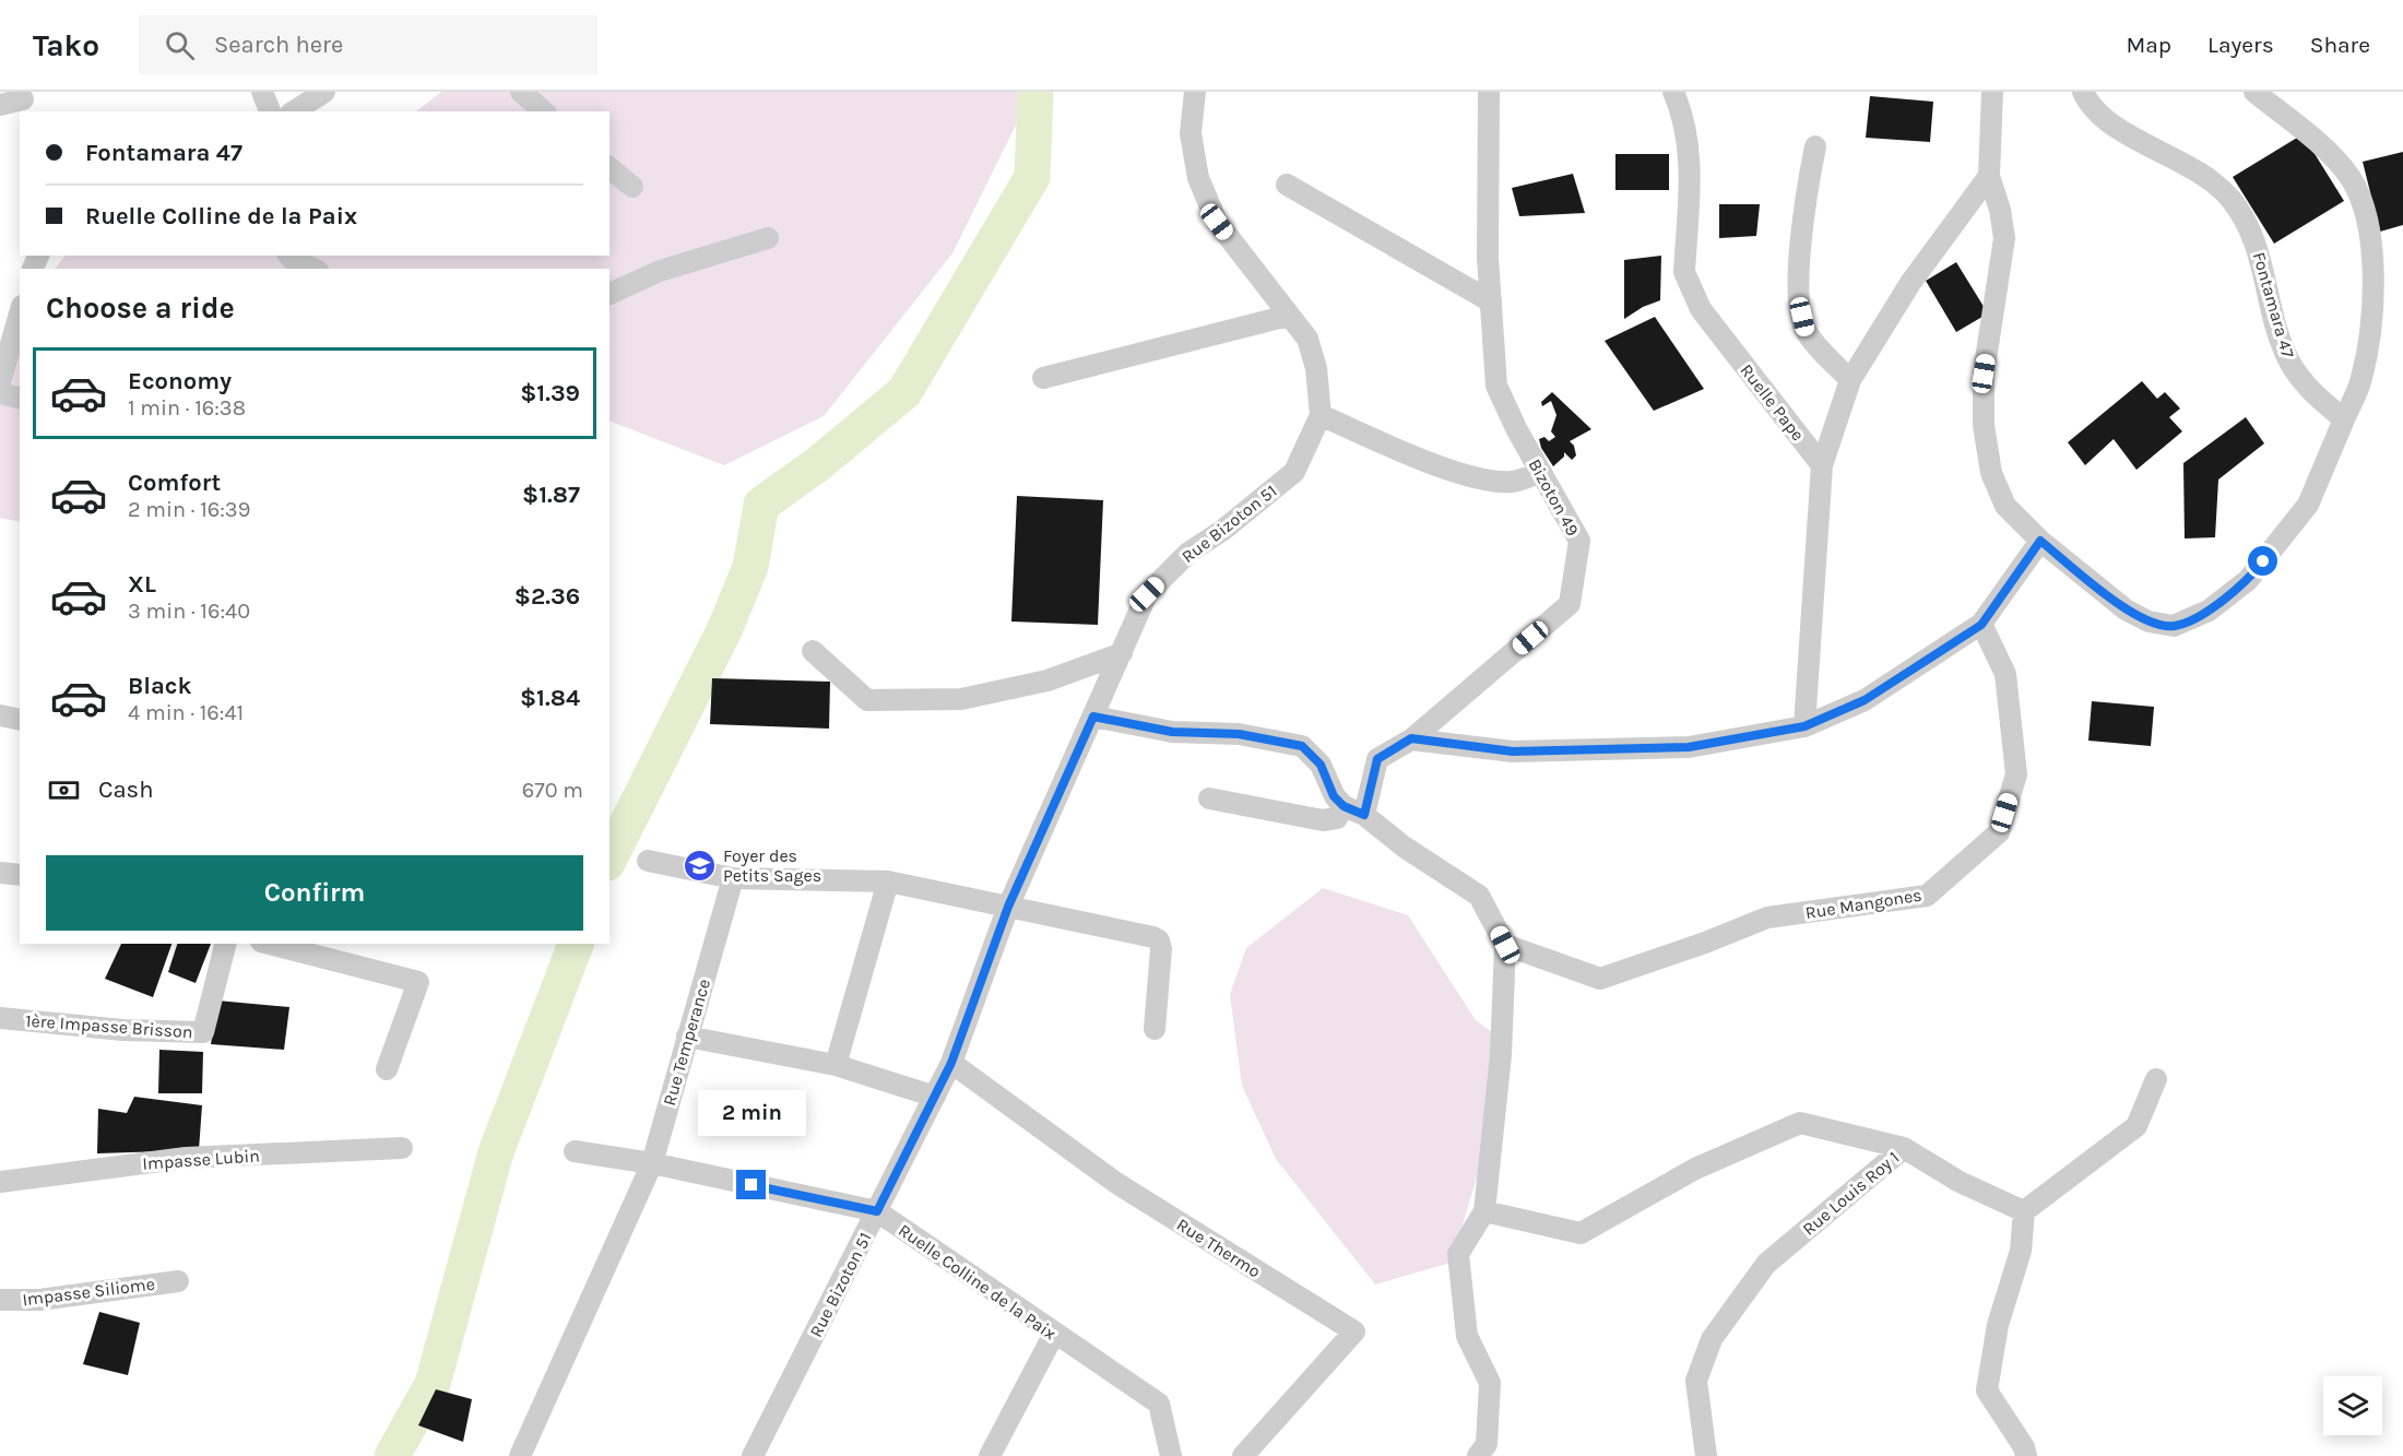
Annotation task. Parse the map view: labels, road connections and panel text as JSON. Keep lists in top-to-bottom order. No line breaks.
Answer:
{"streets":{"street":["Fontamara 47","Ruelle Pape","Bizoton 49","Rue Bizoton 51","Rue Mangones","1ère Impasse Brisson","Rue Temperance","Impasse Lubin","Rue Louis Roy 1","Rue Thermo","Ruelle Colline de la Paix","Impasse Siliome"]},"crossings":[["Rue Bizoton 51","Rue Thermo"],["Rue Bizoton 51","Ruelle Colline de la Paix"],["Rue Temperance","Ruelle Colline de la Paix"]],"places":{"school or university":["Foyer des Petits Sages"]},"page":{"header":"Tako","search":"Search here","nav":["Map","Layers","Share"],"banner":["Fontamara 47","Ruelle Colline de la Paix"],"heading":"Choose a ride","list":[{"name":"Economy","note":"1 min · 16:38","value":"$1.39"},{"name":"Comfort","note":"2 min · 16:39","value":"$1.87"},{"name":"XL","note":"3 min · 16:40","value":"$2.36"},{"name":"Black","note":"4 min · 16:41","value":"$1.84"}],"pay":["Cash","670 m"],"buttons":"Confirm","bubble":"2 min"}}
